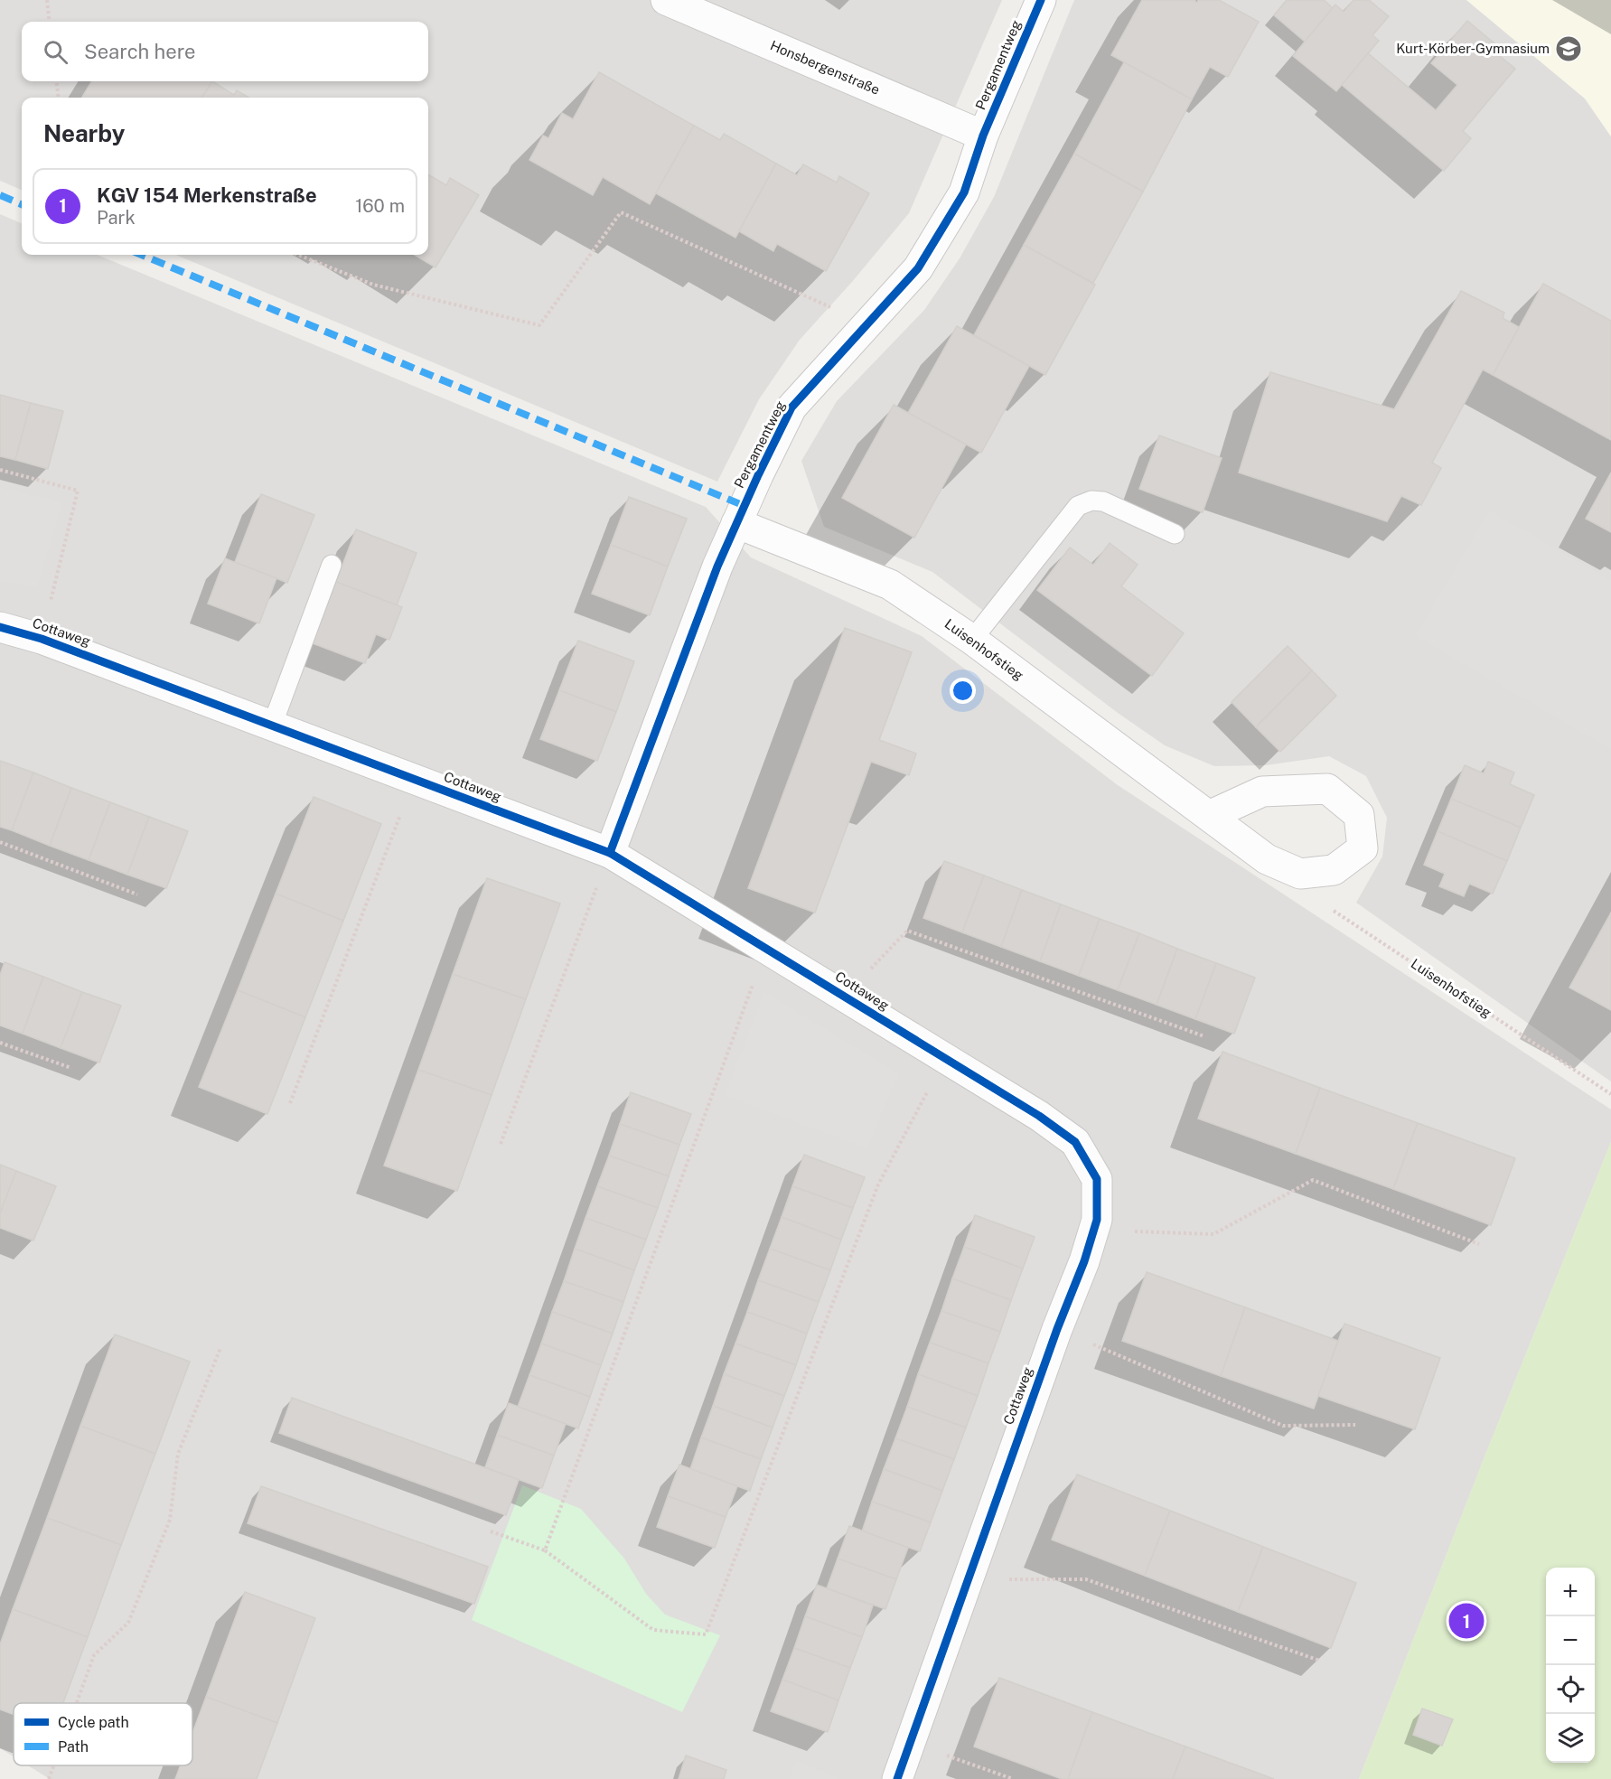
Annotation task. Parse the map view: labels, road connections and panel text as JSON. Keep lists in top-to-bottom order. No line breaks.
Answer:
{"streets":{"street":["Pergamentweg","Honsbergenstraße","Cottaweg","Luisenhofstieg"]},"crossings":[["Pergamentweg","Honsbergenstraße"],["Pergamentweg","Cottaweg"],["Pergamentweg","Luisenhofstieg"]],"places":{"school or university":["Kurt-Körber-Gymnasium"]},"legend":["Cycle path","Path"],"page":{"search":"Search here","heading":"Nearby","list":[{"mark":"1","name":"KGV 154 Merkenstraße","note":"Park","value":"160 m"}],"map_buttons":["+","−"],"pins":"1"}}
